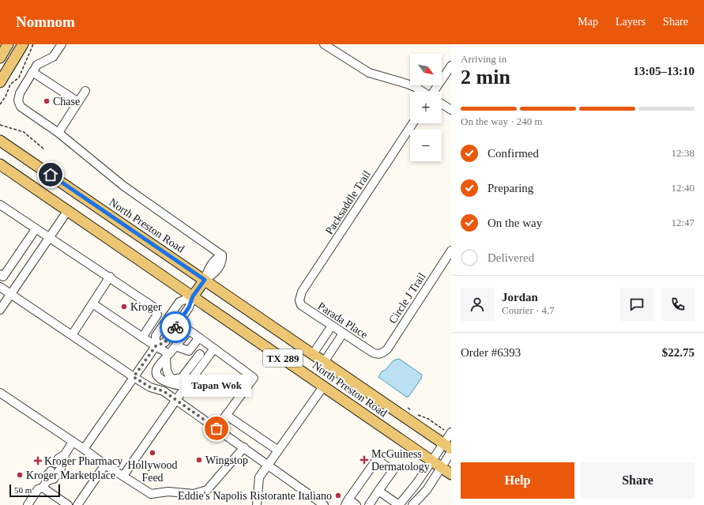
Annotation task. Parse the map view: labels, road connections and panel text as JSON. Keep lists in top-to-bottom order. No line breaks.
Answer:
{"streets":{"main road":["North Preston Road","TX 289"],"street":["Packsaddle Trail","Circle J Trail","Parada Place"]},"crossings":[["Packsaddle Trail","Parada Place"],["Circle J Trail","Parada Place"]],"places":{"other":["Chase","Kroger","Tapan Wok","Hollywood Feed","Wingstop","Kroger Marketplace","Eddie's Napolis Ristorante Italiano"],"health":["McGuiness Dermatology","Kroger Pharmacy"]},"scale_bar":"50 m","north":"bottom right","page":{"header":"Nomnom","nav":["Map","Layers","Share"],"heading":["2 min","Arriving in","13:05–13:10"],"panel":["Jordan","Courier · 4.7","Order #6393","$22.75"],"map_buttons":["+","−"],"bar":"On the way · 240 m","list":[["Confirmed","12:38"],["Preparing","12:40"],["On the way","12:47"],"Delivered"],"bubble":"Tapan Wok","buttons":["Help","Share"],"scale":"50 m"}}
